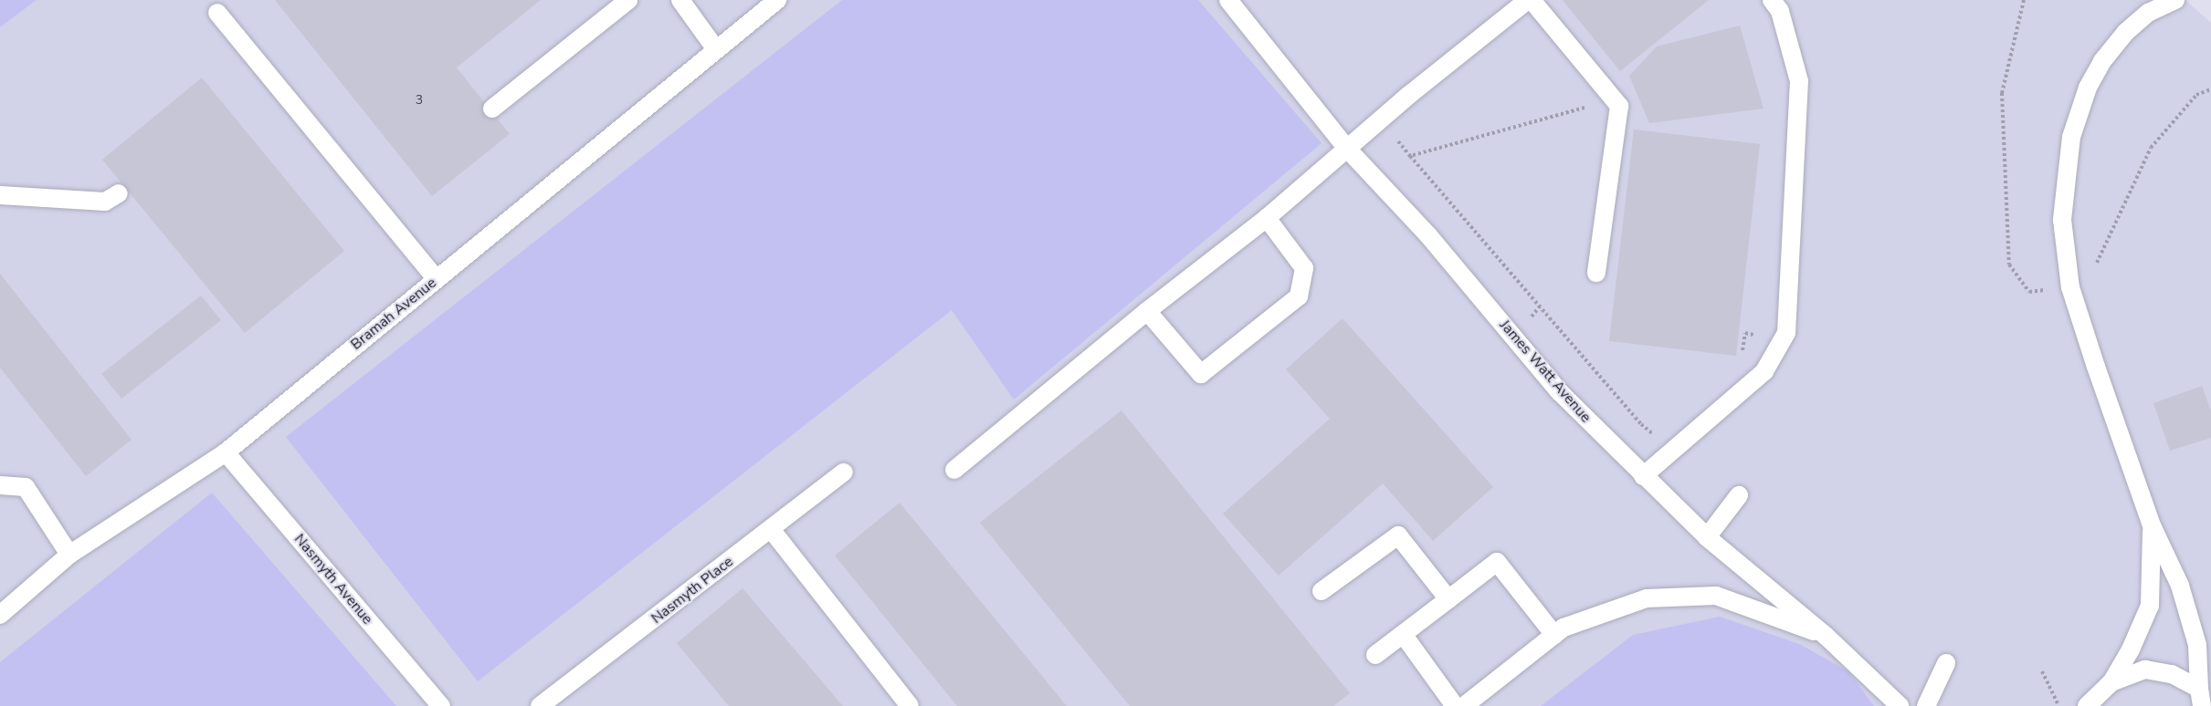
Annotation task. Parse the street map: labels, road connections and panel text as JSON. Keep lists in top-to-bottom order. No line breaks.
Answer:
{"streets":{"lane":["Bramah Avenue","James Watt Avenue","Nasmyth Avenue","Nasmyth Place"]},"crossings":[["Bramah Avenue","Nasmyth Avenue"]],"house_numbers":["3"]}
